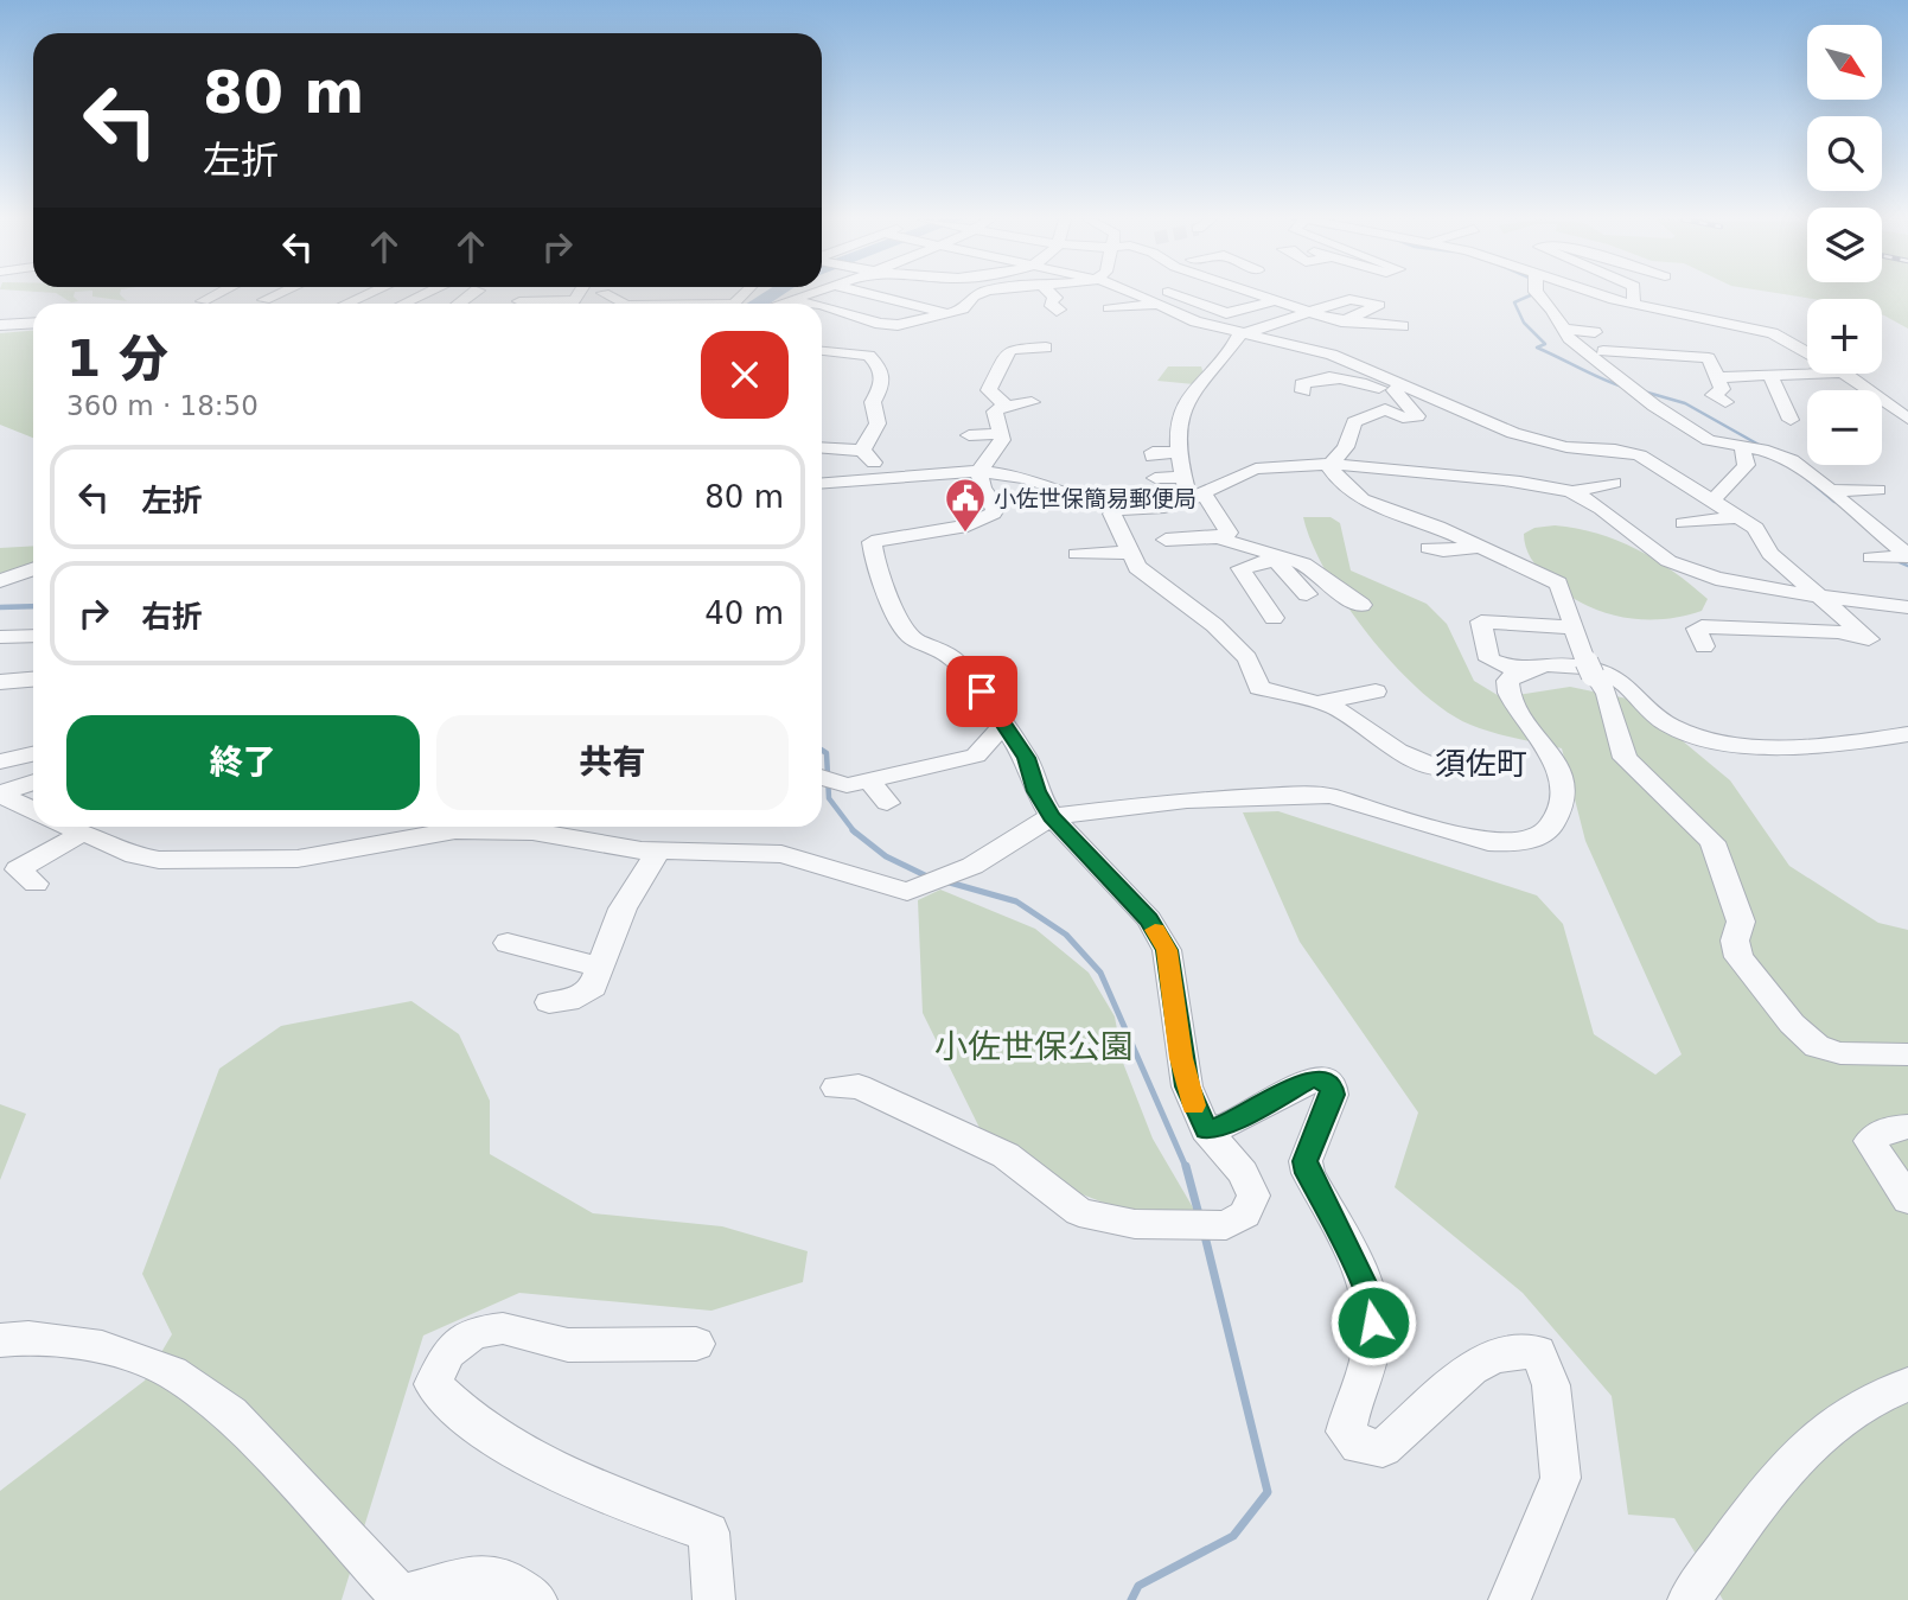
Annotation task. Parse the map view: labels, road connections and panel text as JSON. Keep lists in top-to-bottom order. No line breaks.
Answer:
{"districts":["須佐町"],"parks":["小佐世保公園"],"places":{"public building":["小佐世保簡易郵便局"]},"north":"bottom right","page":{"map_buttons":["+","−"],"turn":["80 m","左折"],"heading":["1 分","360 m · 18:50"],"list":[{"name":"左折","value":"80 m"},{"name":"右折","value":"40 m"}],"buttons":["終了","共有"]}}
